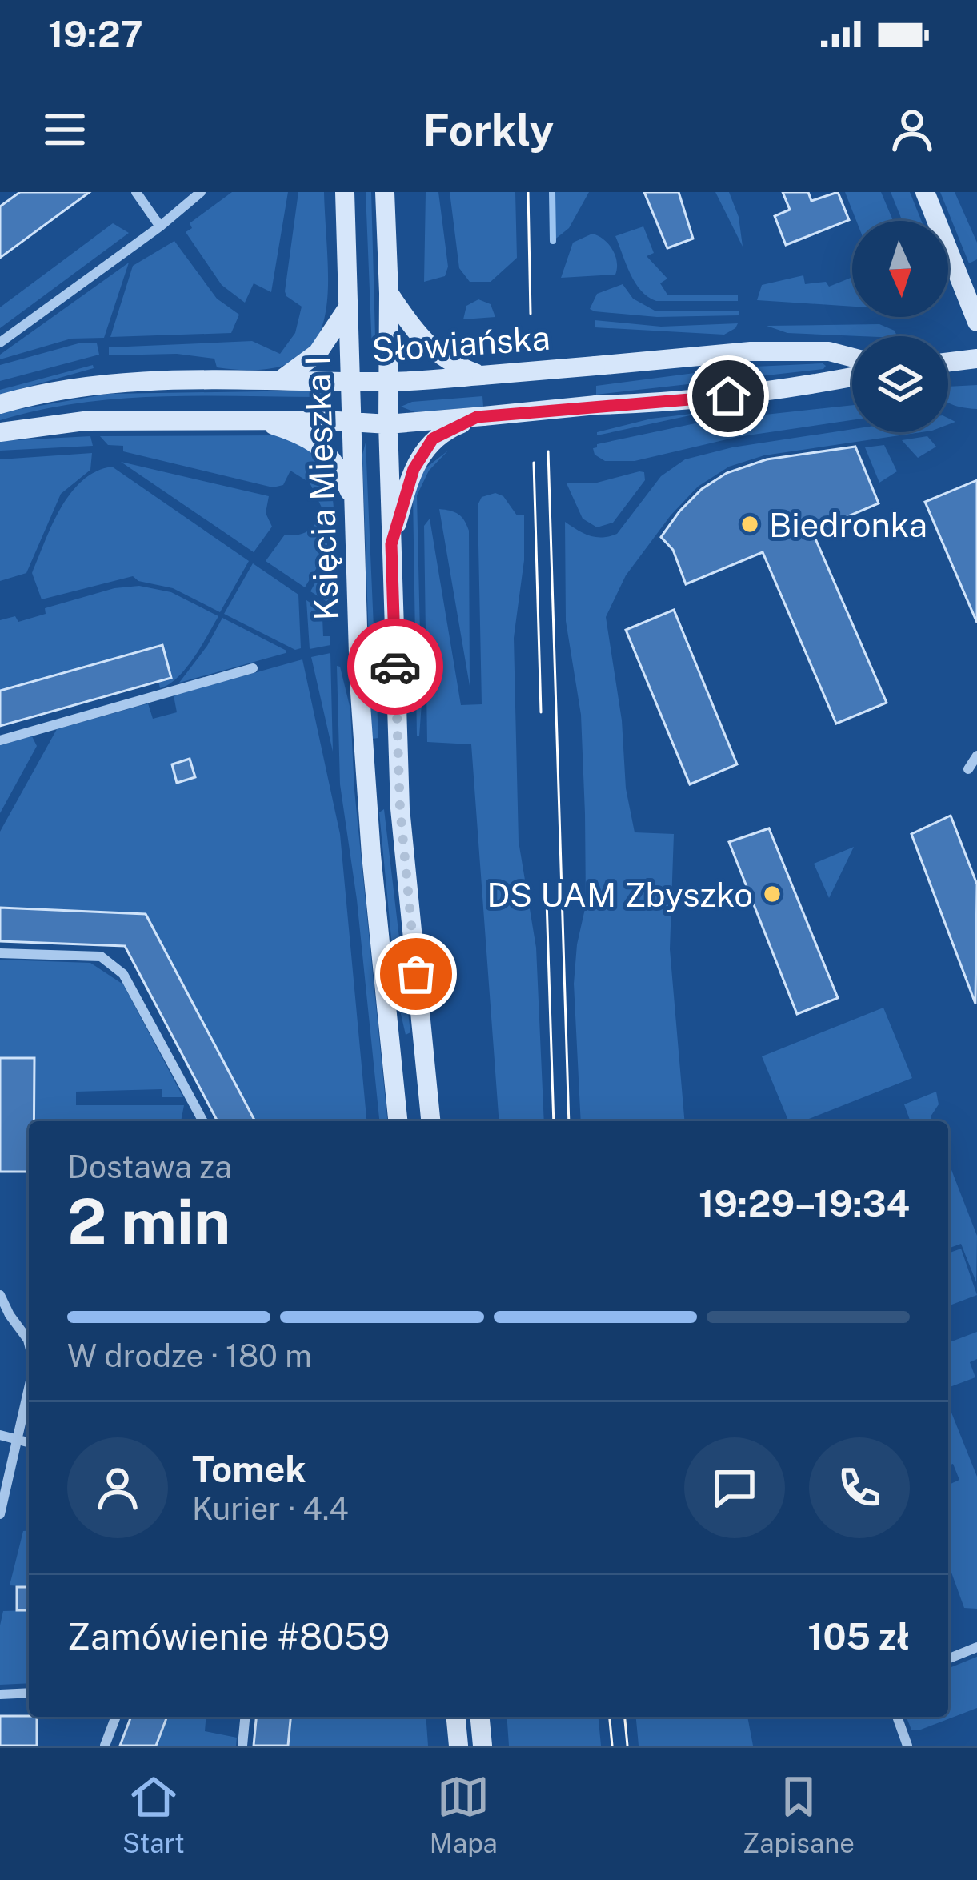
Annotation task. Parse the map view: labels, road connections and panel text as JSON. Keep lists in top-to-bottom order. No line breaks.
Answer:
{"streets":{"street":["Słowiańska","Księcia Mieszka I"]},"crossings":[["Słowiańska","Księcia Mieszka I"]],"places":["Biedronka","DS UAM Zbyszko"],"north":"bottom","page":{"status":"19:27","header":"Forkly","heading":["2 min","Dostawa za","19:29–19:34"],"panel":["Tomek","Kurier · 4.4","Zamówienie #8059","105 zł"],"bar":"W drodze · 180 m","tabs":["Start","Mapa","Zapisane"]}}
